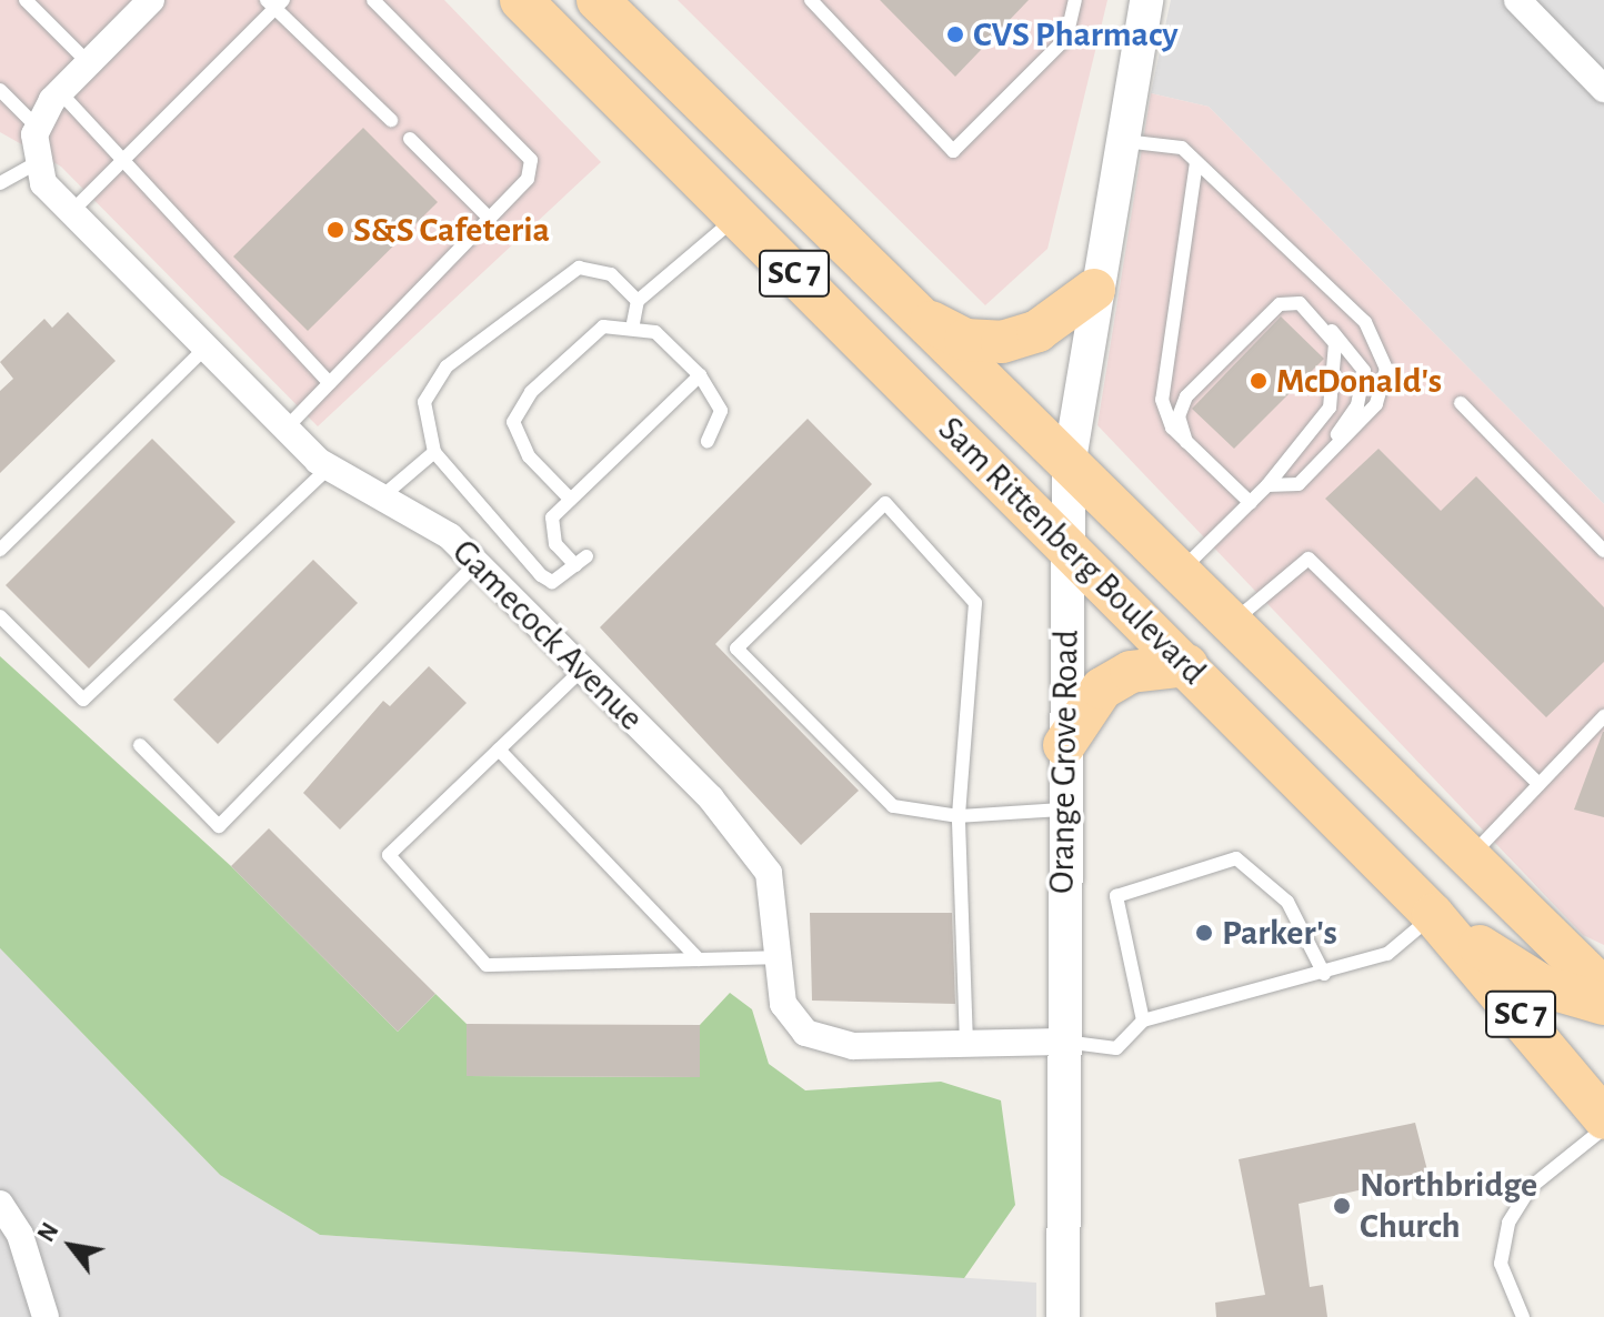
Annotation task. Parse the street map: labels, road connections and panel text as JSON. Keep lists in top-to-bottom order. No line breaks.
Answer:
{"streets":{"main road":["SC 7","Sam Rittenberg Boulevard"],"street":["Gamecock Avenue","Orange Grove Road"]},"crossings":[["Sam Rittenberg Boulevard","Orange Grove Road"],["Gamecock Avenue","Orange Grove Road"]],"places":["CVS Pharmacy","S&S Cafeteria","McDonald's","Parker's","Northbridge Church"],"north":"top left"}
